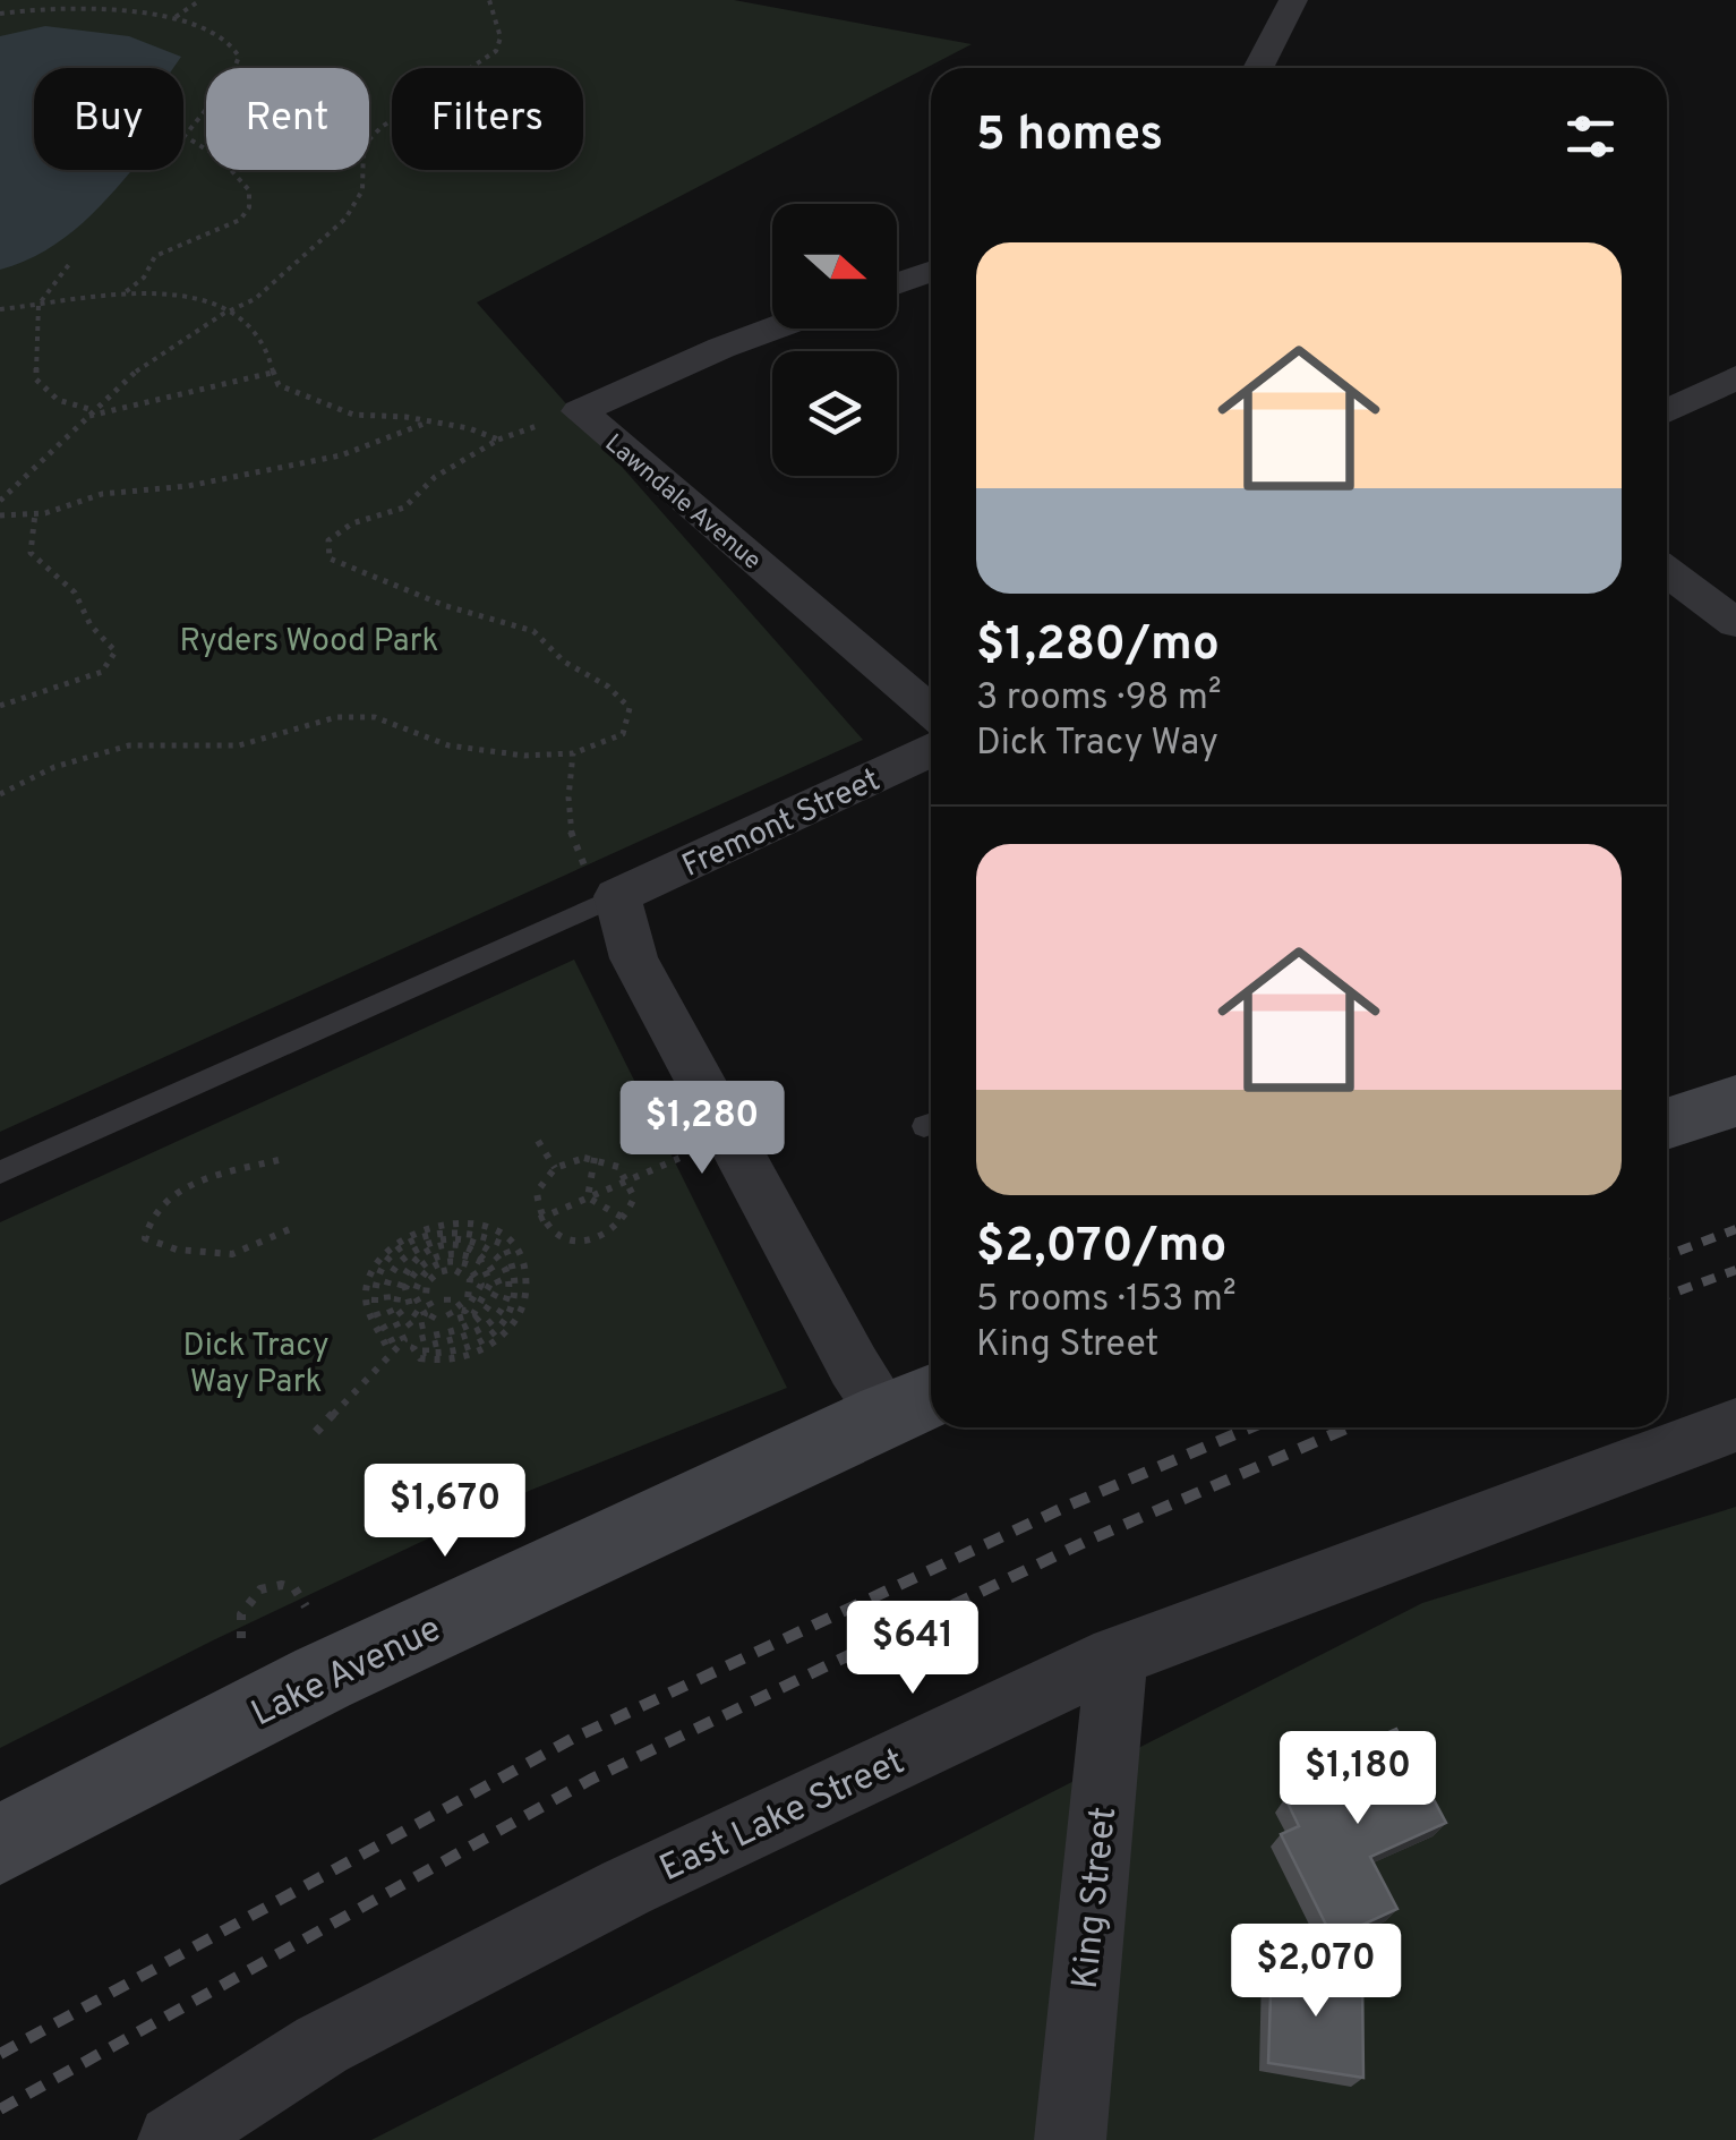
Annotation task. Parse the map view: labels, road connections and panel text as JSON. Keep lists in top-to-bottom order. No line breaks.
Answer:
{"streets":{"street":["Lawndale Avenue","Fremont Street","Lake Avenue","East Lake Street","King Street"]},"crossings":[["East Lake Street","King Street"]],"parks":["Ryders Wood Park","Dick Tracy Way Park"],"north":"right","page":{"chip":["Buy","Rent","Filters"],"heading":"5 homes","list":[{"name":"$1,280/mo","note":"3 rooms · 98 m² · Dick Tracy Way"},{"name":"$2,070/mo","note":"5 rooms · 153 m² · King Street"}],"price":["$1,280","$1,670","$641","$1,180","$2,070"]}}
